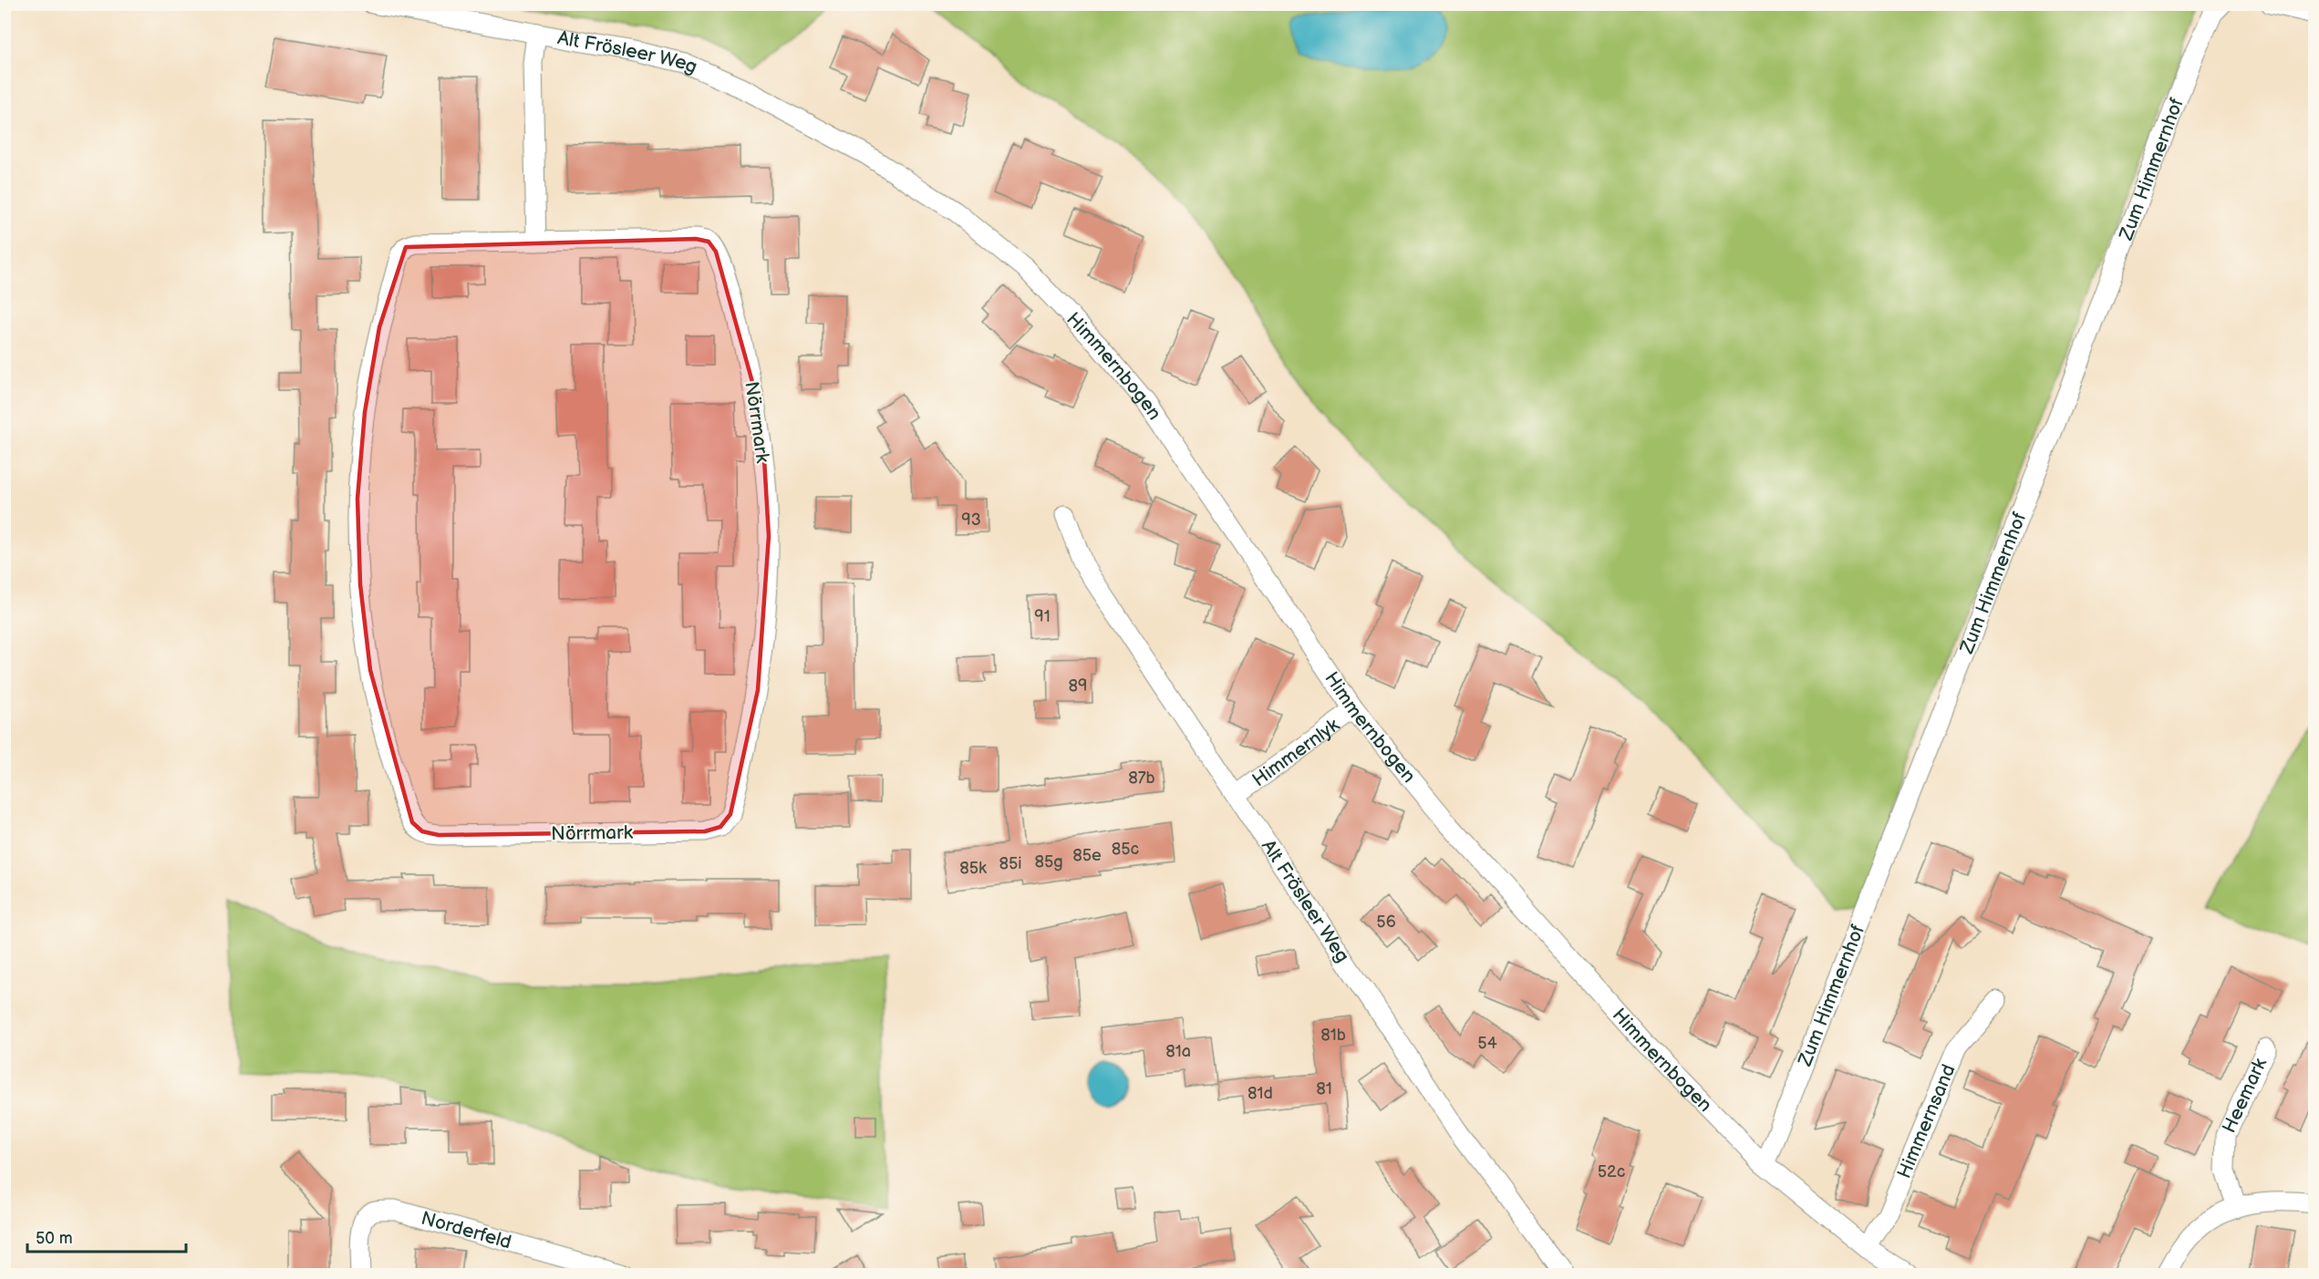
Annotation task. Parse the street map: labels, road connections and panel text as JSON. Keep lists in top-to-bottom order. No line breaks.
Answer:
{"streets":{"street":["Alt Frösleer Weg","Zum Himmernhof","Himmernbogen","Nörrmark","Himmernlyk","Heemark","Himmernsand","Norderfeld"]},"crossings":[["Alt Frösleer Weg","Himmernbogen"],["Alt Frösleer Weg","Himmernlyk"],["Zum Himmernhof","Himmernbogen"],["Himmernbogen","Himmernlyk"],["Himmernbogen","Himmernsand"]],"house_numbers":["93","91","89","87b","85c","85e","85g","85i","85k","56","81b","54","81a","81","81d","52c"],"scale_bar":"50 m"}
